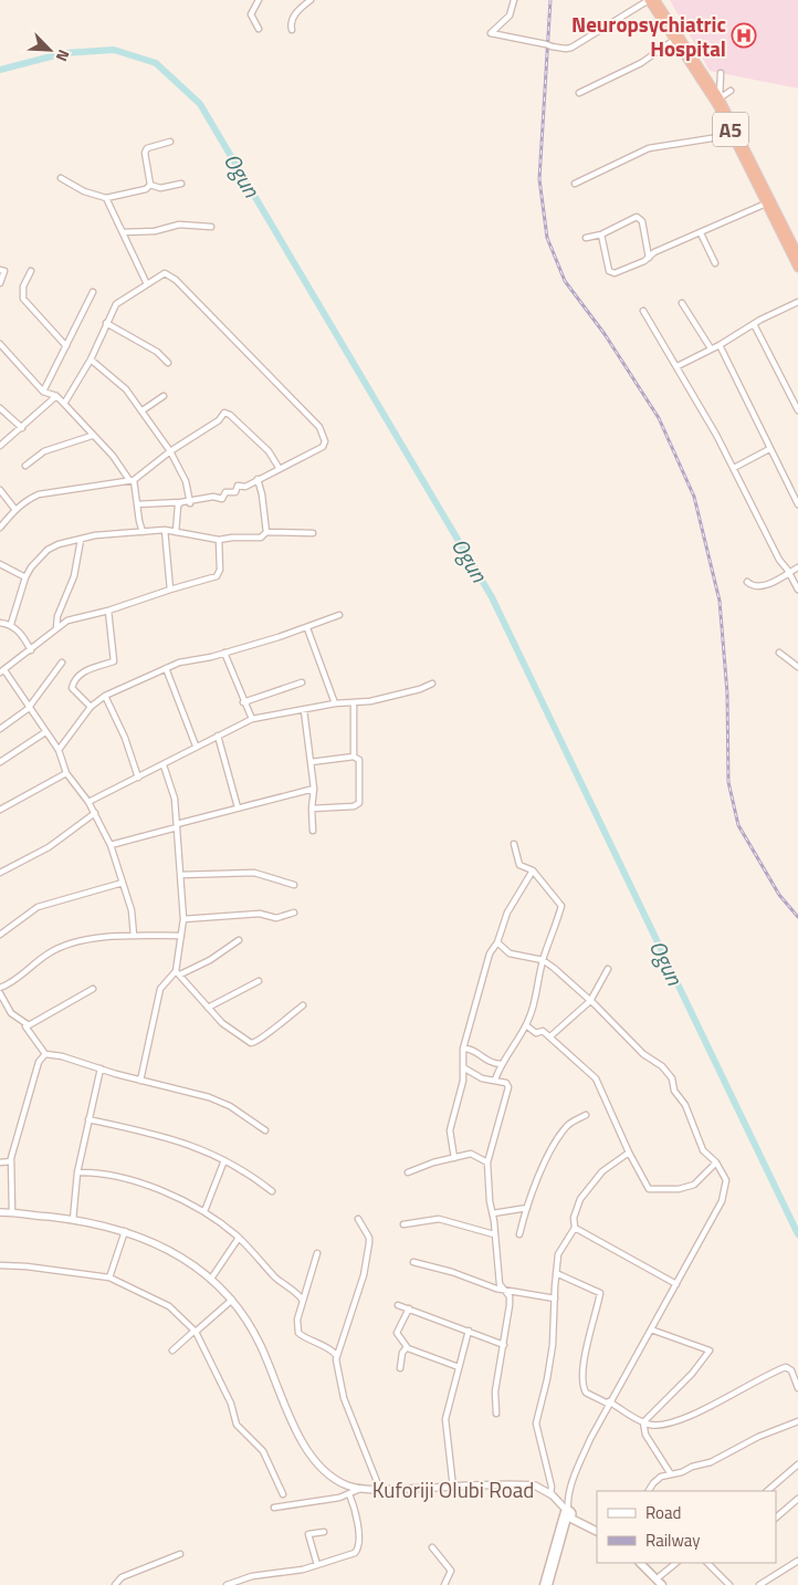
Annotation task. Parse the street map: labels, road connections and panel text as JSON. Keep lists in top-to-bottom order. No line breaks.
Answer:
{"streets":{"highway":["A5"],"street":["Kuforiji Olubi Road"]},"water":["Ogun"],"places":{"hospital":["Neuropsychiatric Hospital"]},"legend":["Road","Railway"],"north":"bottom right"}
